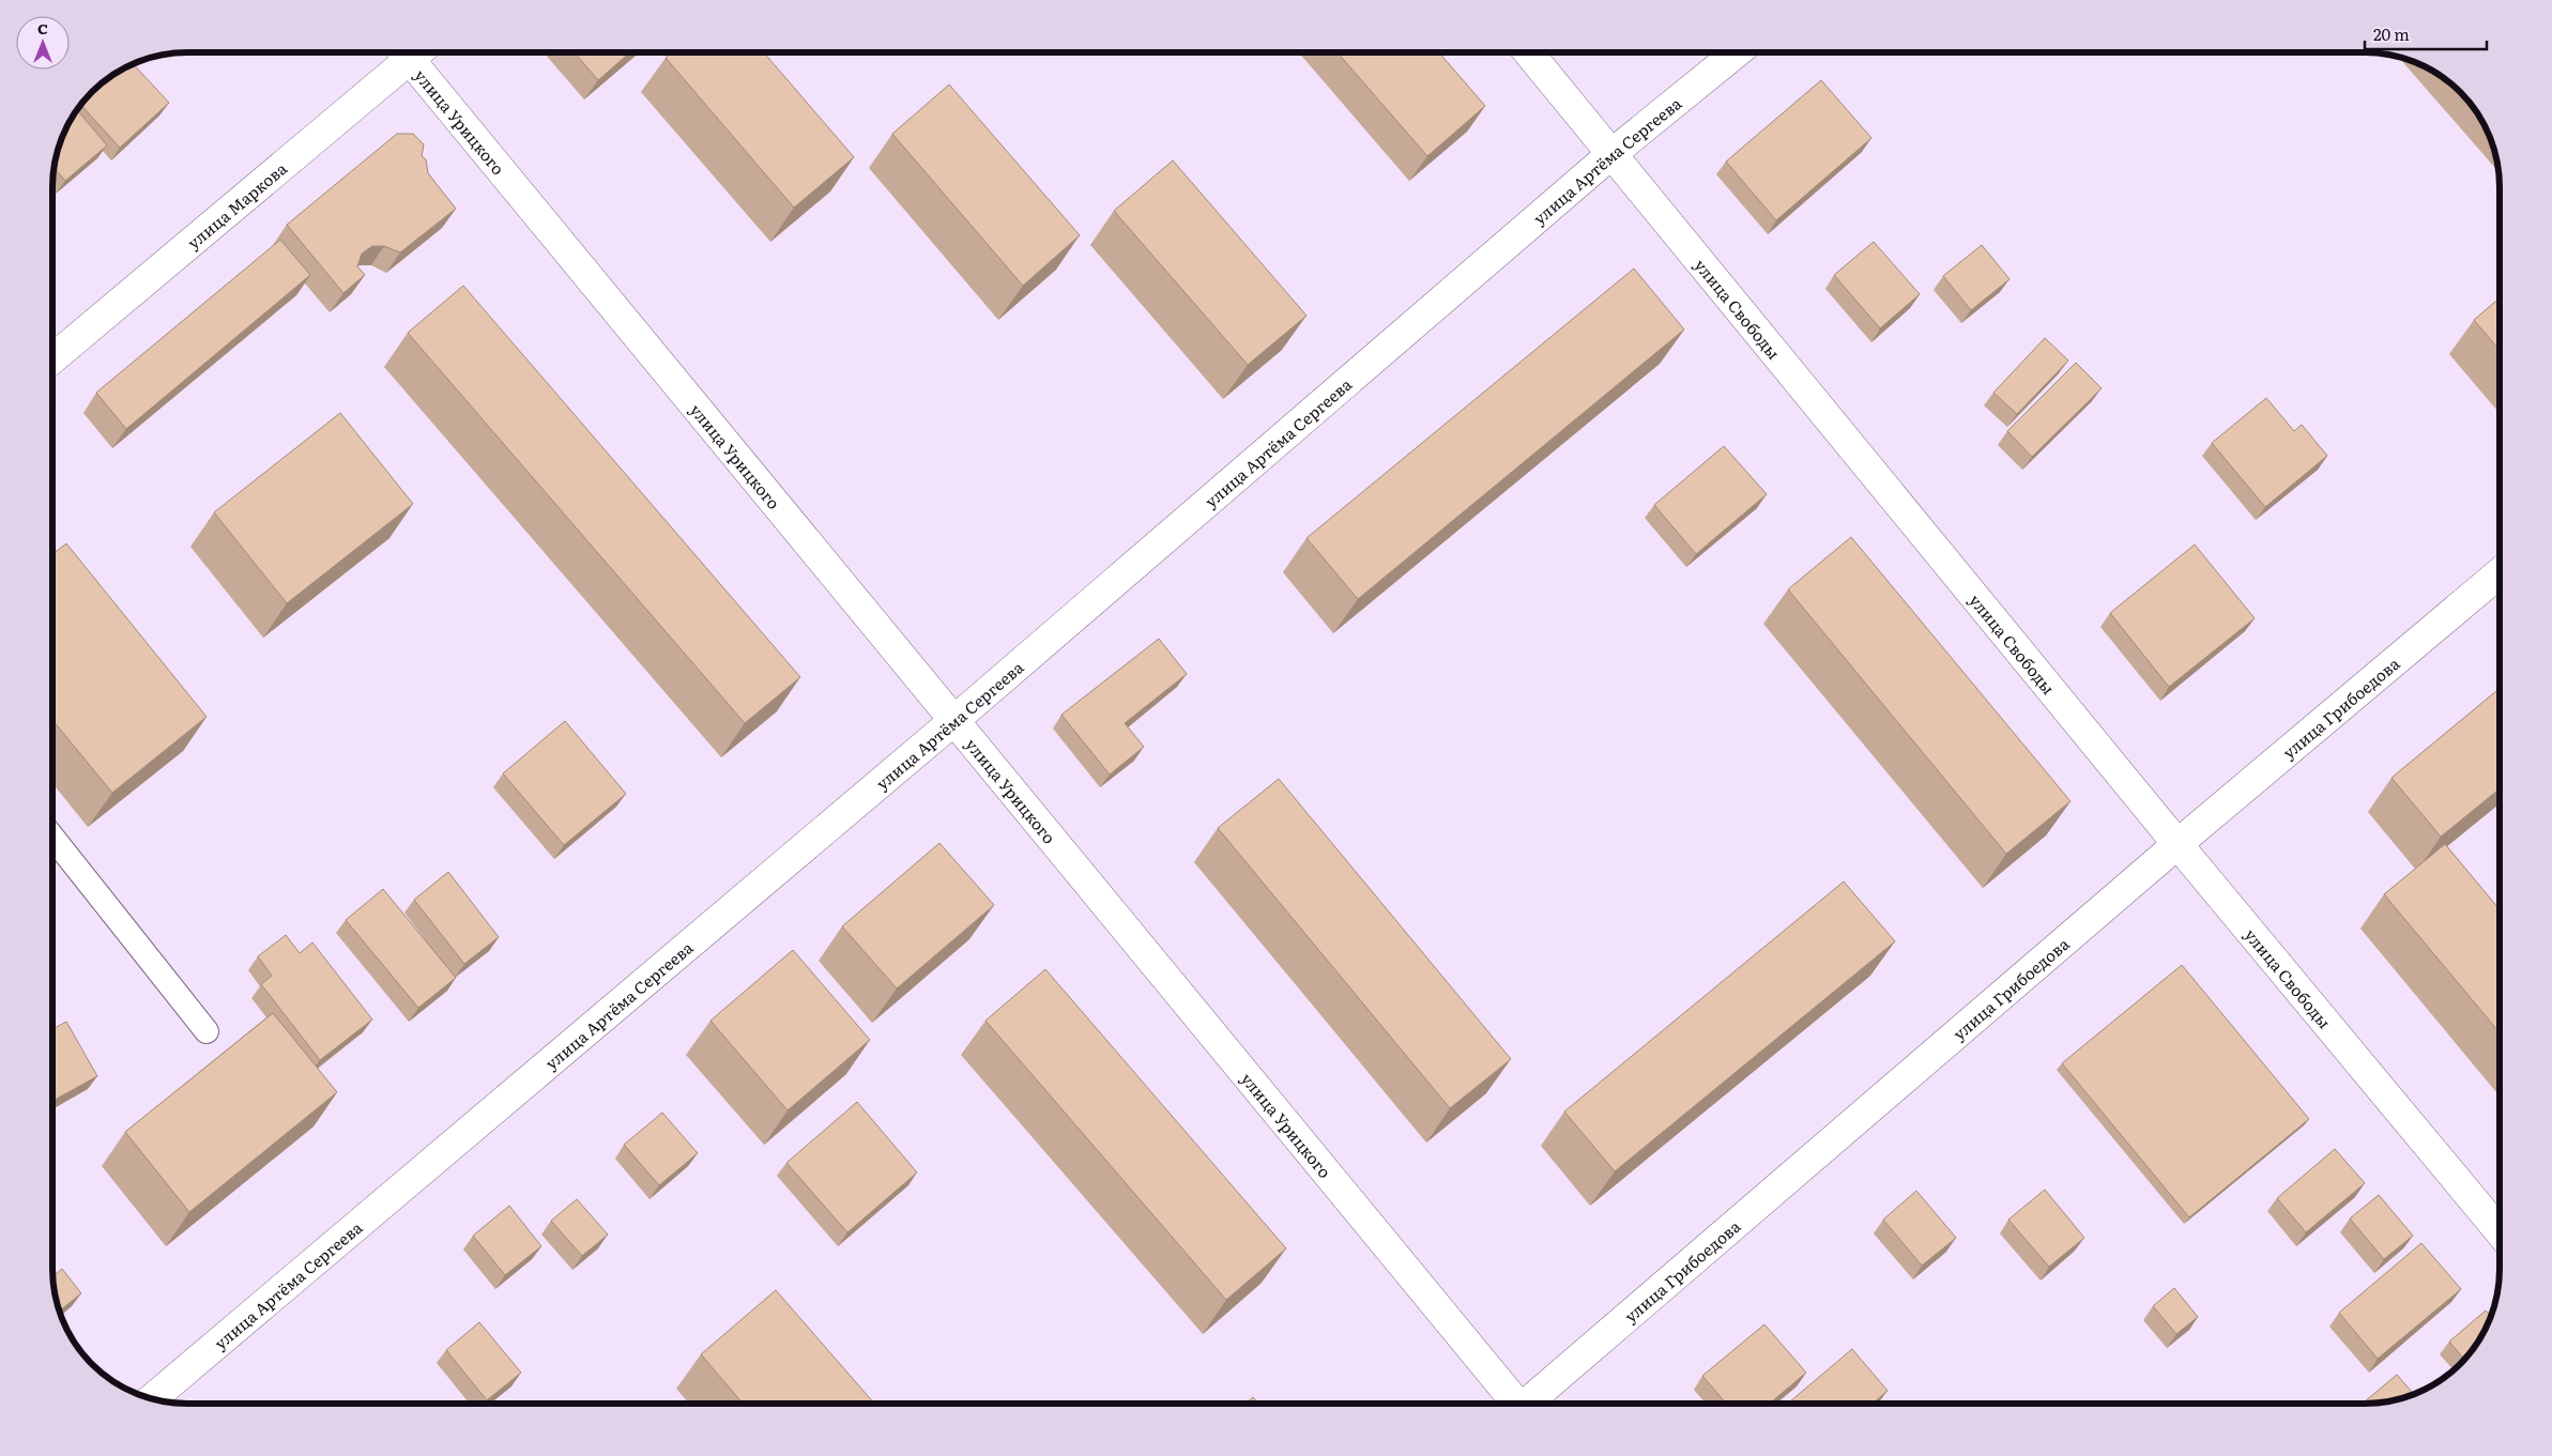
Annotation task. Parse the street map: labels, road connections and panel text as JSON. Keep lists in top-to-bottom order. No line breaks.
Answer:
{"streets":{"street":["улица Урицкого","улица Артёма Сергеева","улица Маркова","улица Свободы","улица Грибоедова"]},"crossings":[["улица Урицкого","улица Артёма Сергеева"],["улица Артёма Сергеева","улица Свободы"],["улица Свободы","улица Грибоедова"]],"scale_bar":"20 m","north":"top"}
